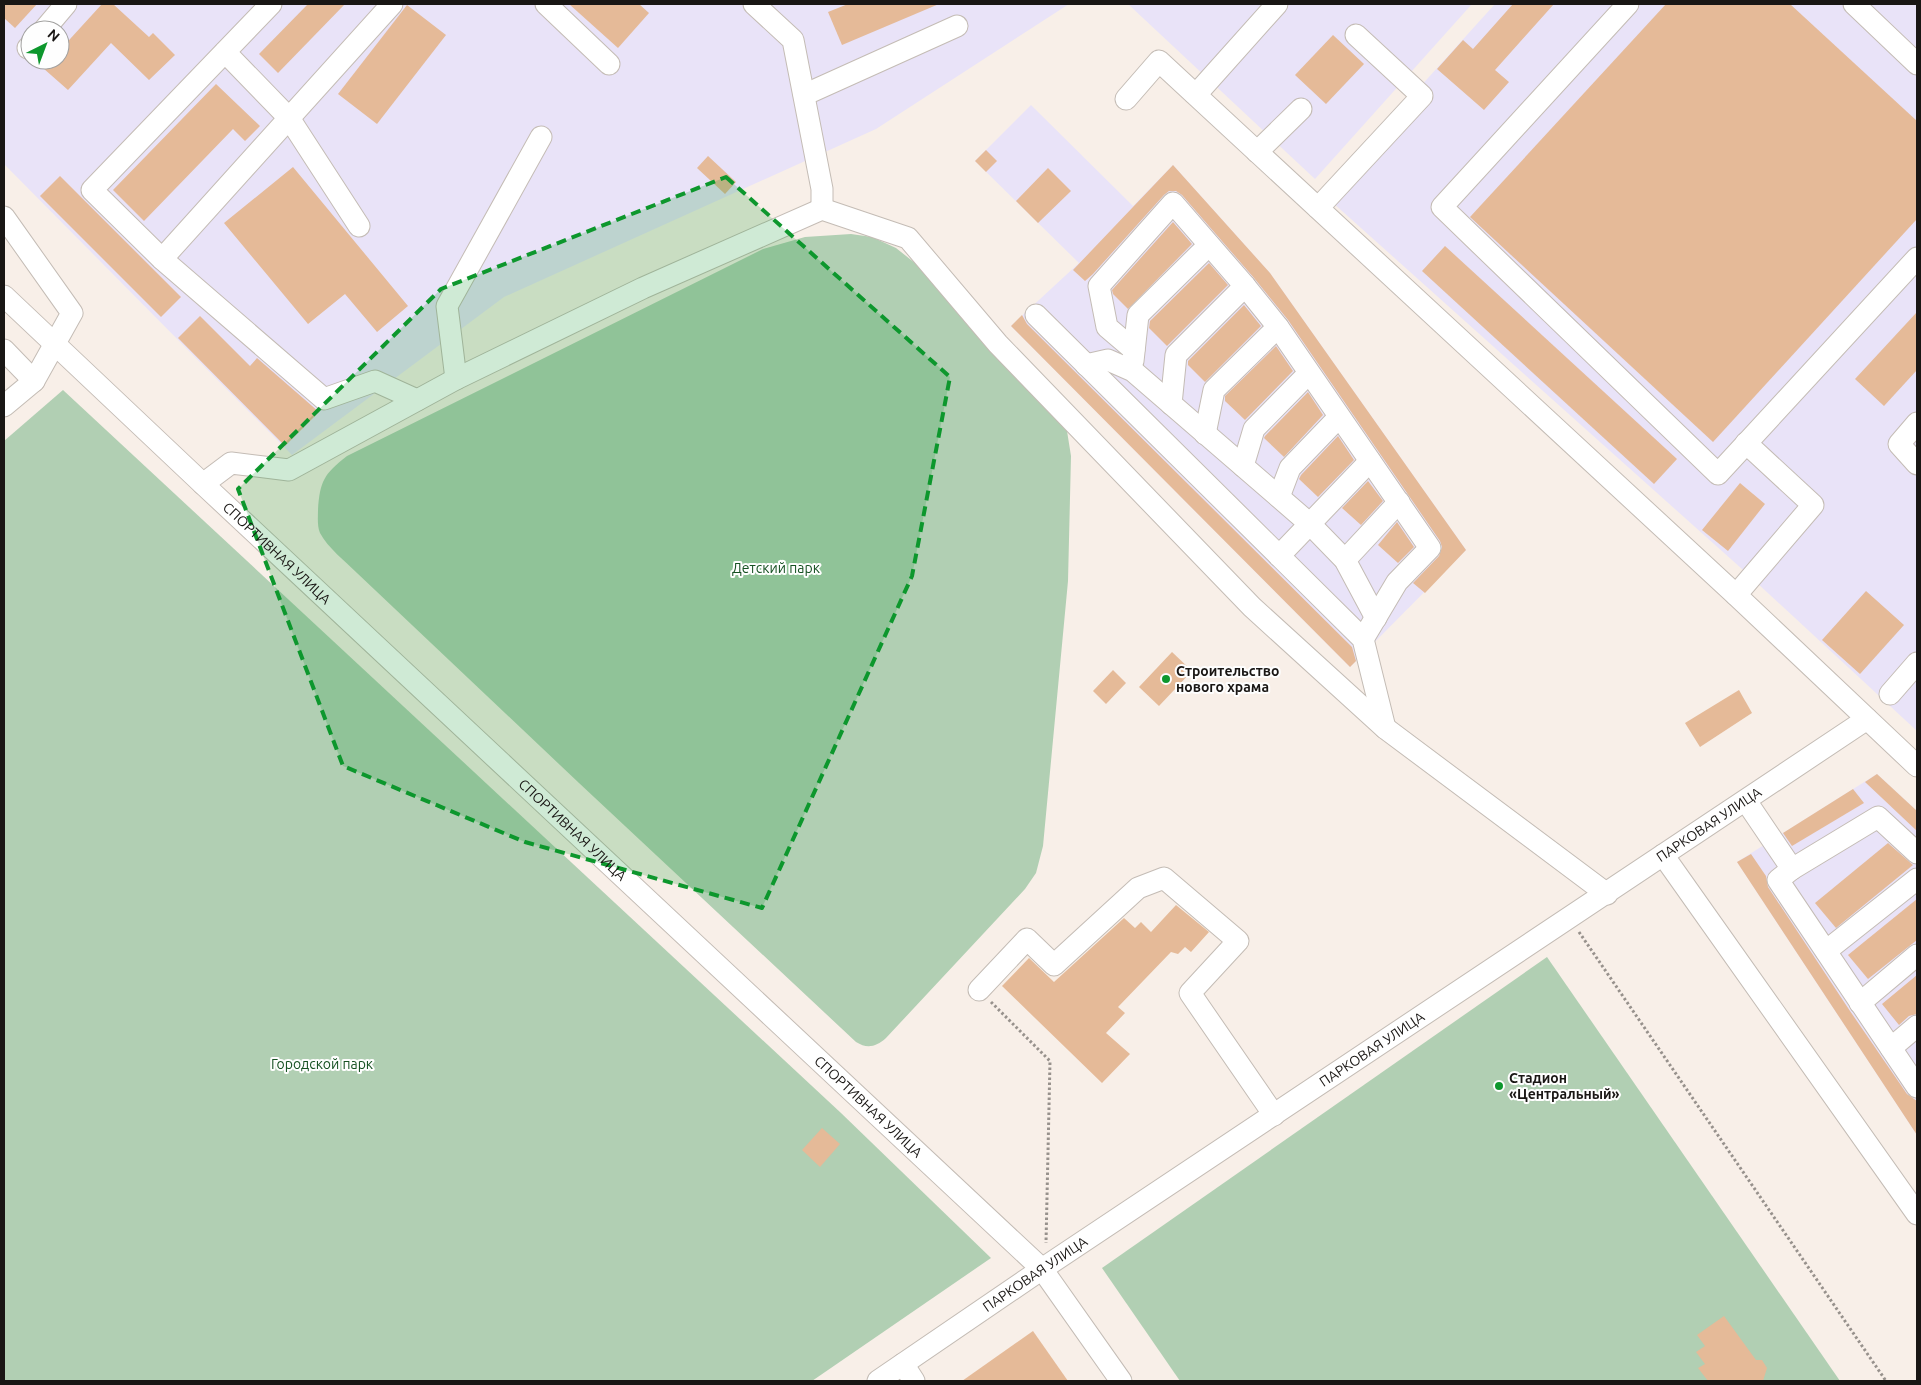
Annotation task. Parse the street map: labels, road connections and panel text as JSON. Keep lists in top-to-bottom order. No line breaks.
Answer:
{"streets":{"street":["СПОРТИВНАЯ УЛИЦА","ПАРКОВАЯ УЛИЦА"]},"crossings":[["СПОРТИВНАЯ УЛИЦА","ПАРКОВАЯ УЛИЦА"]],"parks":["Детский парк","Городской парк"],"places":["Строительство нового храма","Стадион «Центральный»"],"north":"top right"}
